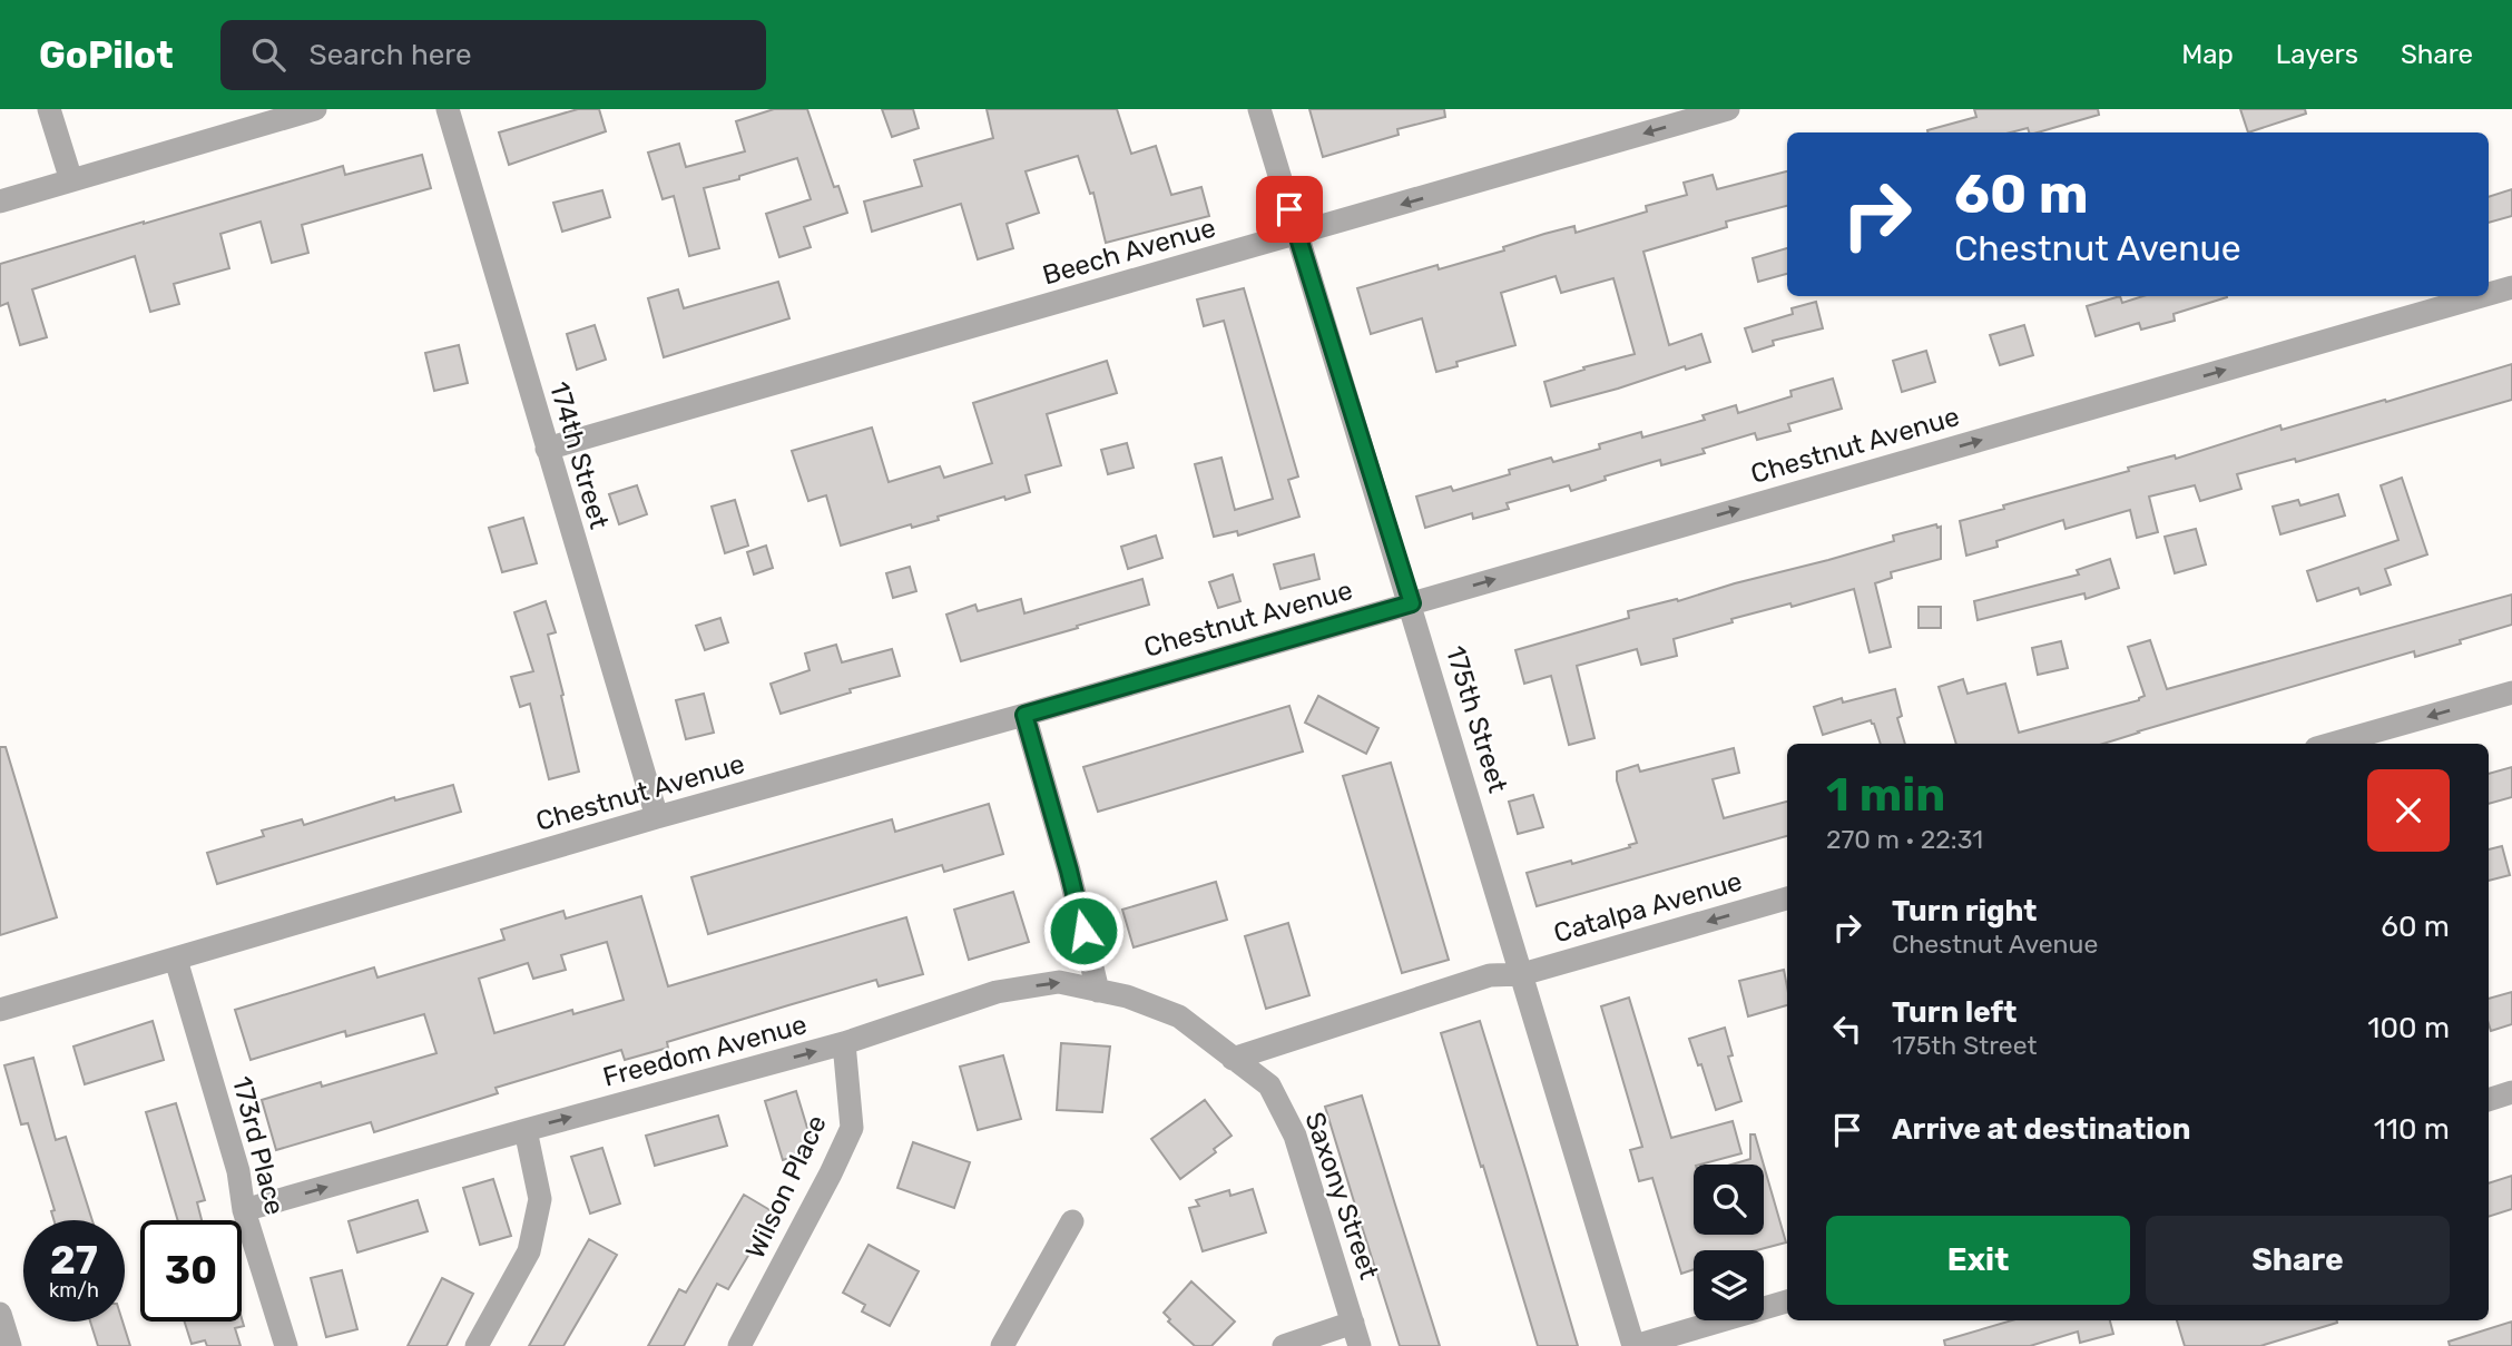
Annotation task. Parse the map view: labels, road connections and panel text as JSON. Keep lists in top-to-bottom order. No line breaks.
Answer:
{"streets":{"street":["Beech Avenue","Chestnut Avenue","174th Street","175th Street","Catalpa Avenue","Freedom Avenue","173rd Place","Wilson Place","Saxony Street"]},"crossings":[["Beech Avenue","174th Street"],["Beech Avenue","175th Street"],["Chestnut Avenue","174th Street"],["Chestnut Avenue","175th Street"],["Chestnut Avenue","173rd Place"],["175th Street","Catalpa Avenue"],["Catalpa Avenue","Saxony Street"],["Freedom Avenue","173rd Place"],["Freedom Avenue","Wilson Place"],["Freedom Avenue","Saxony Street"]],"one_way":["Beech Avenue","Chestnut Avenue","Catalpa Avenue","Freedom Avenue"],"page":{"header":"GoPilot","search":"Search here","nav":["Map","Layers","Share"],"turn":["60 m","Chestnut Avenue"],"heading":["1 min","270 m · 22:31"],"list":[{"name":"Turn right","note":"Chestnut Avenue","value":"60 m"},{"name":"Turn left","note":"175th Street","value":"100 m"},{"name":"Arrive at destination","value":"110 m"}],"buttons":["Exit","Share"],"speed":"27 km/h","limit":"30"}}
